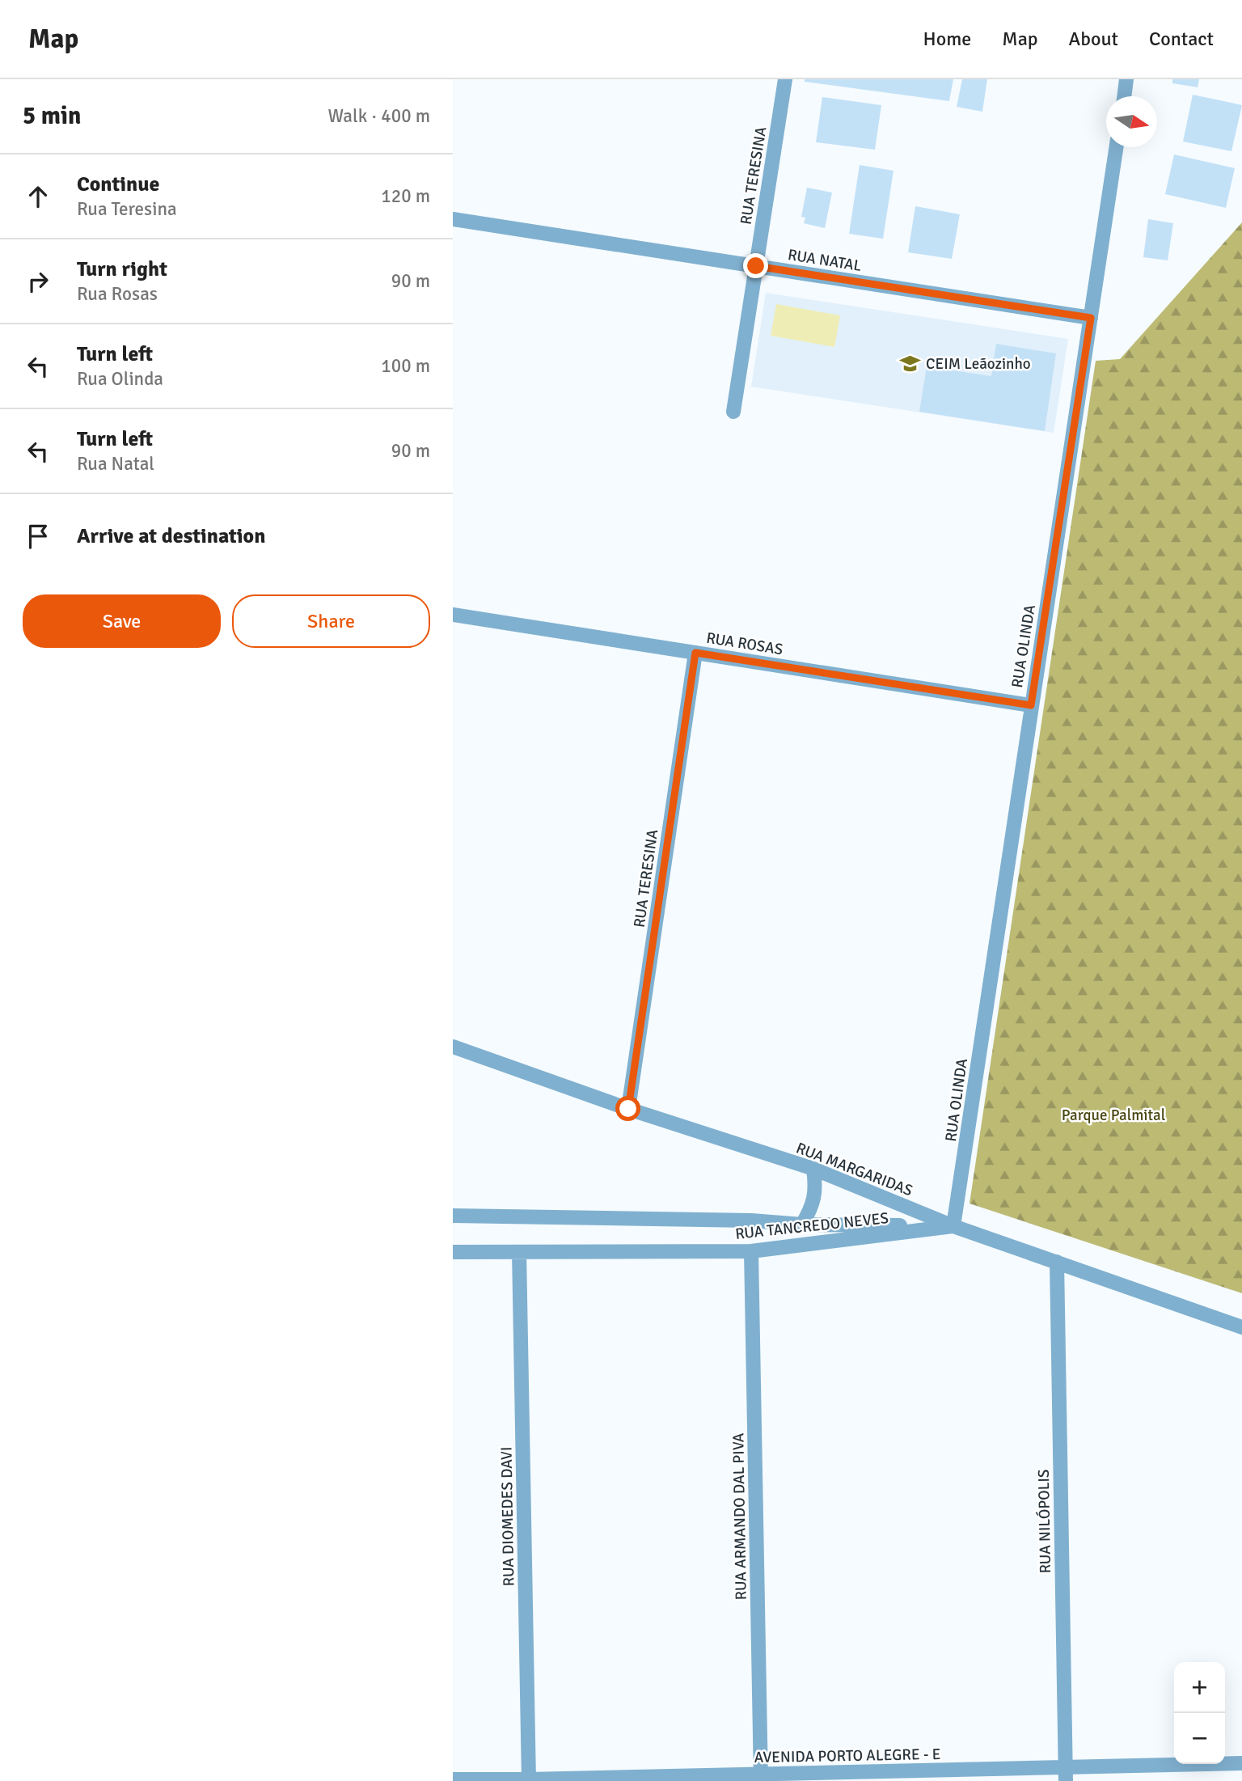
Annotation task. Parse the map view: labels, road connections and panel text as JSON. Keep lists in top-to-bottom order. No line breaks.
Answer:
{"streets":{"street":["RUA TERESINA","RUA NATAL","RUA ROSAS","RUA OLINDA","RUA MARGARIDAS","RUA TANCREDO NEVES","RUA DIOMEDES DAVI","RUA ARMANDO DAL PIVA","RUA NILÓPOLIS","AVENIDA PORTO ALEGRE - E"]},"crossings":[["RUA TERESINA","RUA NATAL"],["RUA TERESINA","RUA ROSAS"],["RUA TERESINA","RUA MARGARIDAS"],["RUA NATAL","RUA OLINDA"],["RUA ROSAS","RUA OLINDA"],["RUA OLINDA","RUA MARGARIDAS"],["RUA OLINDA","RUA TANCREDO NEVES"],["RUA MARGARIDAS","RUA TANCREDO NEVES"],["RUA MARGARIDAS","RUA NILÓPOLIS"],["RUA TANCREDO NEVES","RUA DIOMEDES DAVI"],["RUA TANCREDO NEVES","RUA ARMANDO DAL PIVA"],["RUA DIOMEDES DAVI","AVENIDA PORTO ALEGRE - E"],["RUA ARMANDO DAL PIVA","AVENIDA PORTO ALEGRE - E"],["RUA NILÓPOLIS","AVENIDA PORTO ALEGRE - E"]],"parks":["Parque Palmital"],"places":{"school or university":["CEIM Leãozinho"]},"north":"right","page":{"header":"Map","nav":["Home","Map","About","Contact"],"heading":["5 min","Walk · 400 m"],"list":[["Continue","Rua Teresina","120 m"],["Turn right","Rua Rosas","90 m"],["Turn left","Rua Olinda","100 m"],["Turn left","Rua Natal","90 m"],"Arrive at destination"],"buttons":["Save","Share"],"map_buttons":["+","−"]}}
